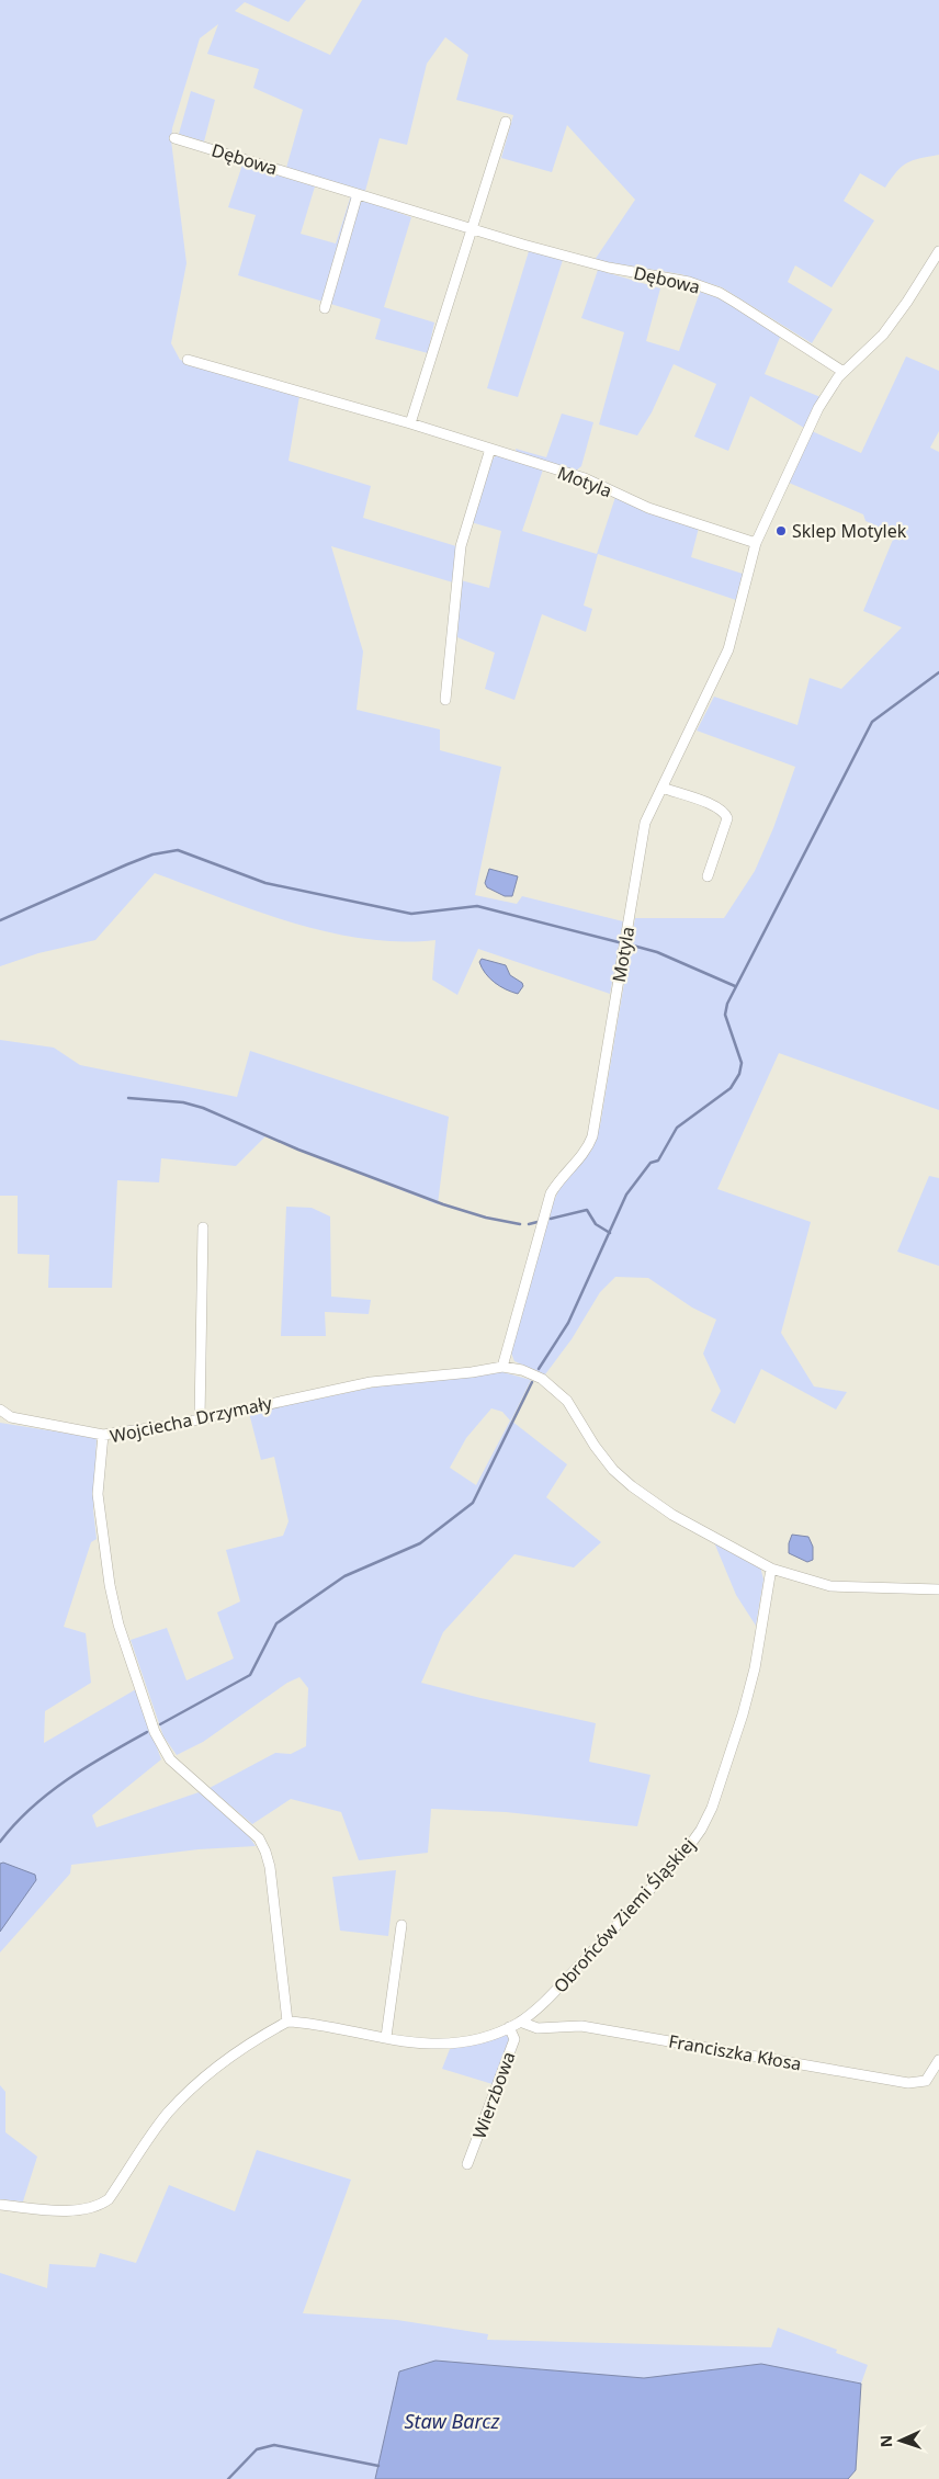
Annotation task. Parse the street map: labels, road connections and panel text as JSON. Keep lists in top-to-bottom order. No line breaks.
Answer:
{"streets":{"street":["Dębowa","Motyla","Wojciecha Drzymały","Obrońców Ziemi Śląskiej","Franciszka Kłosa","Wierzbowa"]},"crossings":[["Dębowa","Motyla"],["Motyla","Wojciecha Drzymały"],["Wojciecha Drzymały","Obrońców Ziemi Śląskiej"],["Obrońców Ziemi Śląskiej","Franciszka Kłosa"],["Obrońców Ziemi Śląskiej","Wierzbowa"]],"water":["Staw Barcz"],"places":["Sklep Motylek"],"north":"left"}
